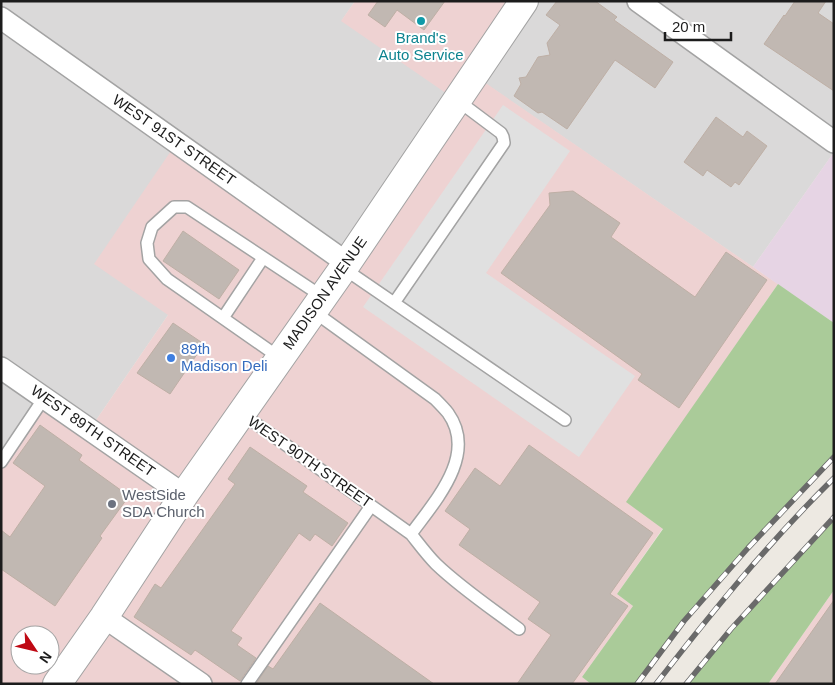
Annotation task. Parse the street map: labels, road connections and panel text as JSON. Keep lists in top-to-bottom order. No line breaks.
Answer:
{"streets":{"street":["WEST 91ST STREET","MADISON AVENUE","WEST 89TH STREET"],"lane":["WEST 90TH STREET"]},"crossings":[["WEST 91ST STREET","MADISON AVENUE"],["MADISON AVENUE","WEST 89TH STREET"],["MADISON AVENUE","WEST 90TH STREET"]],"places":["Brand's Auto Service","89th Madison Deli","WestSide SDA Church"],"scale_bar":"20 m","north":"bottom right"}
